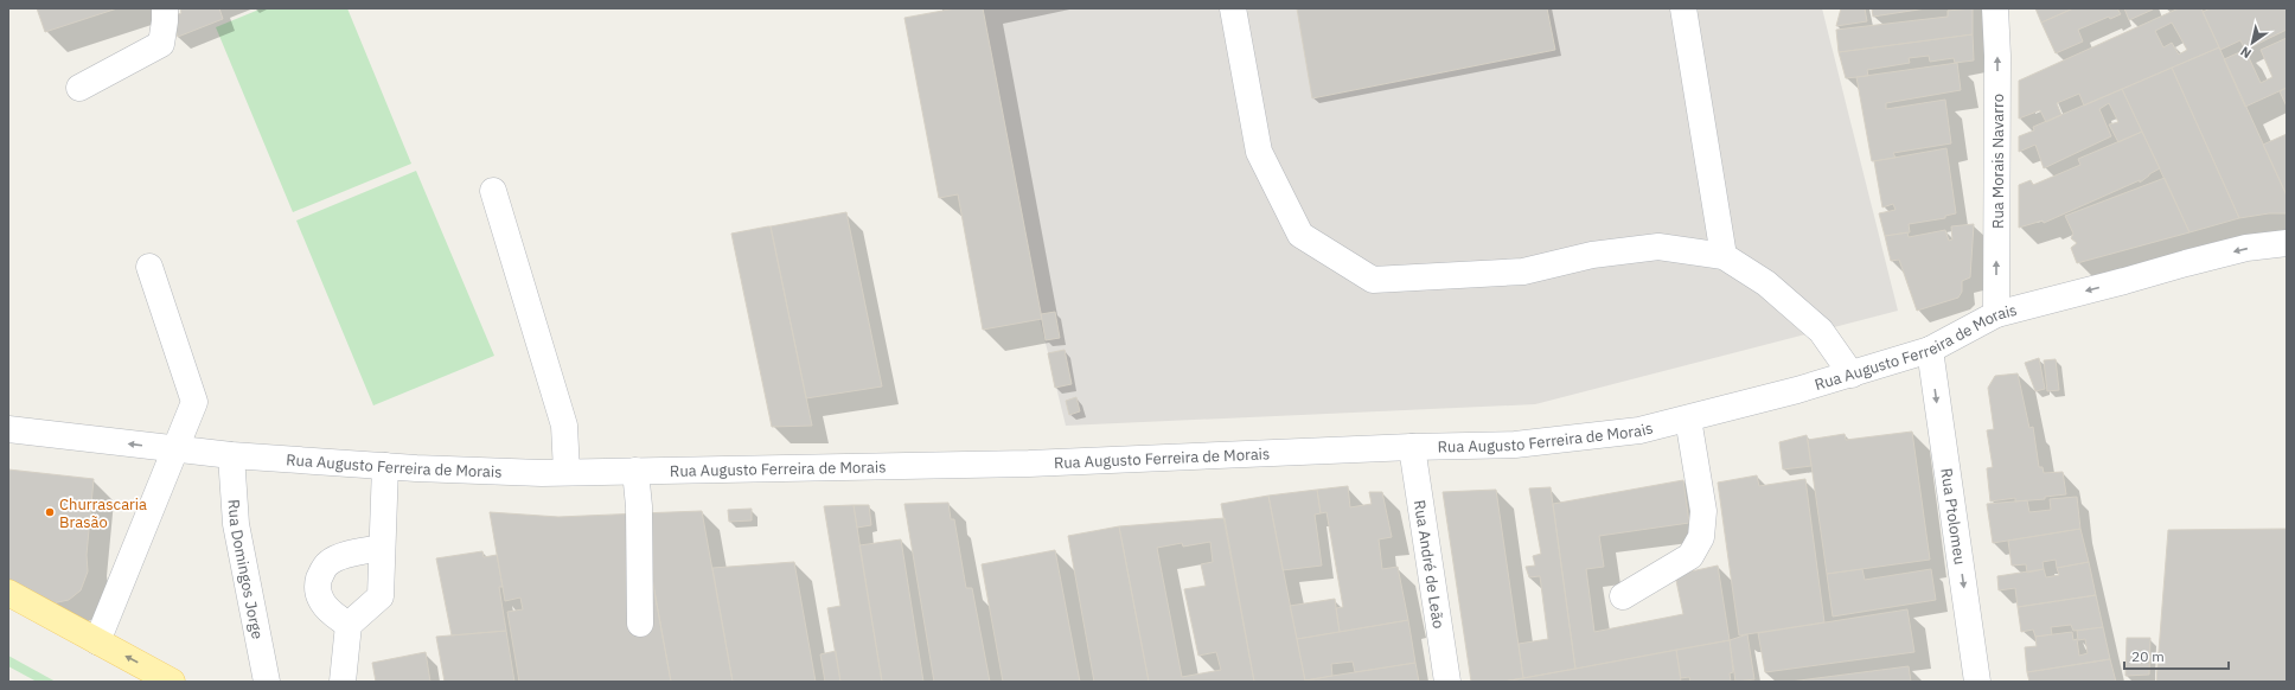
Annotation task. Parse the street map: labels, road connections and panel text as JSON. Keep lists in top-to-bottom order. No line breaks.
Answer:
{"streets":{"street":["Rua Morais Navarro","Rua Augusto Ferreira de Morais","Rua Ptolomeu","Rua André de Leão","Rua Domingos Jorge"]},"crossings":[["Rua Morais Navarro","Rua Augusto Ferreira de Morais"],["Rua Augusto Ferreira de Morais","Rua Ptolomeu"],["Rua Augusto Ferreira de Morais","Rua André de Leão"],["Rua Augusto Ferreira de Morais","Rua Domingos Jorge"]],"one_way":["Rua Morais Navarro","Rua Ptolomeu"],"places":["Churrascaria Brasão"],"scale_bar":"20 m","north":"bottom left"}
